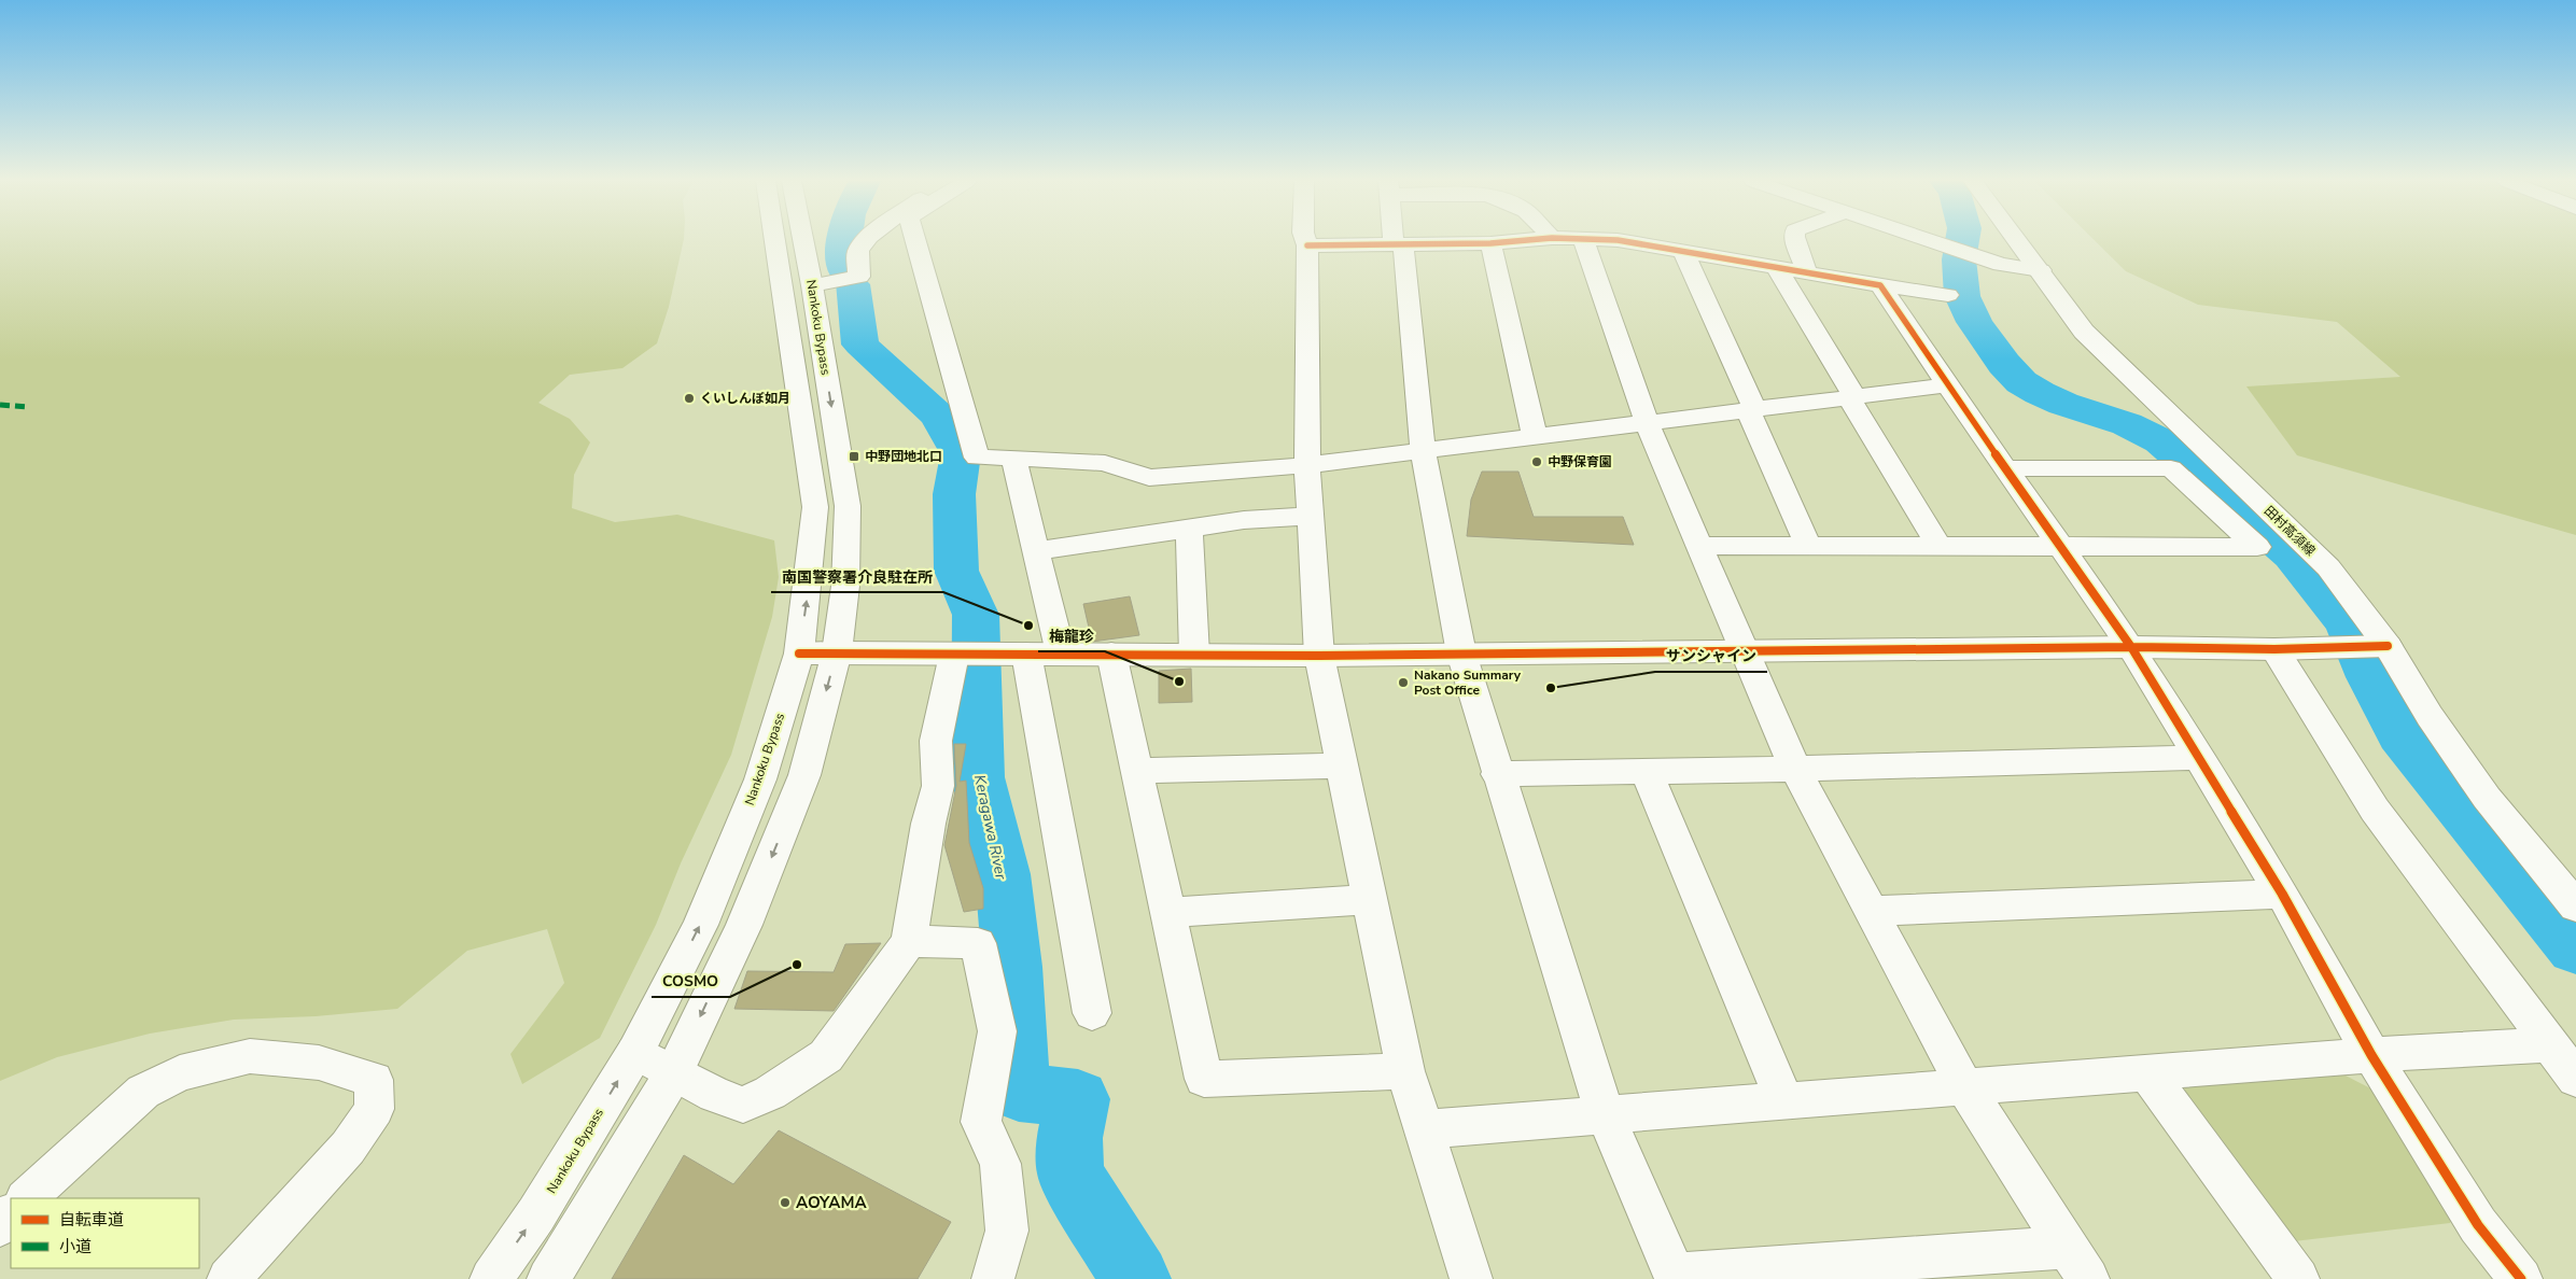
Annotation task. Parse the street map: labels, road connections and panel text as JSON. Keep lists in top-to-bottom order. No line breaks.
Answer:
{"streets":{"main road":["Nankoku Bypass","田村高須線"]},"water":["Keragawa River"],"places":{"other":["くいしんぼ如月","中野保育園","南国警察署介良駐在所","梅龍珍","Nakano Summary Post Office","サンシャイン","COSMO","AOYAMA"],"transit":["中野団地北口"]},"legend":["自転車道","小道"]}
